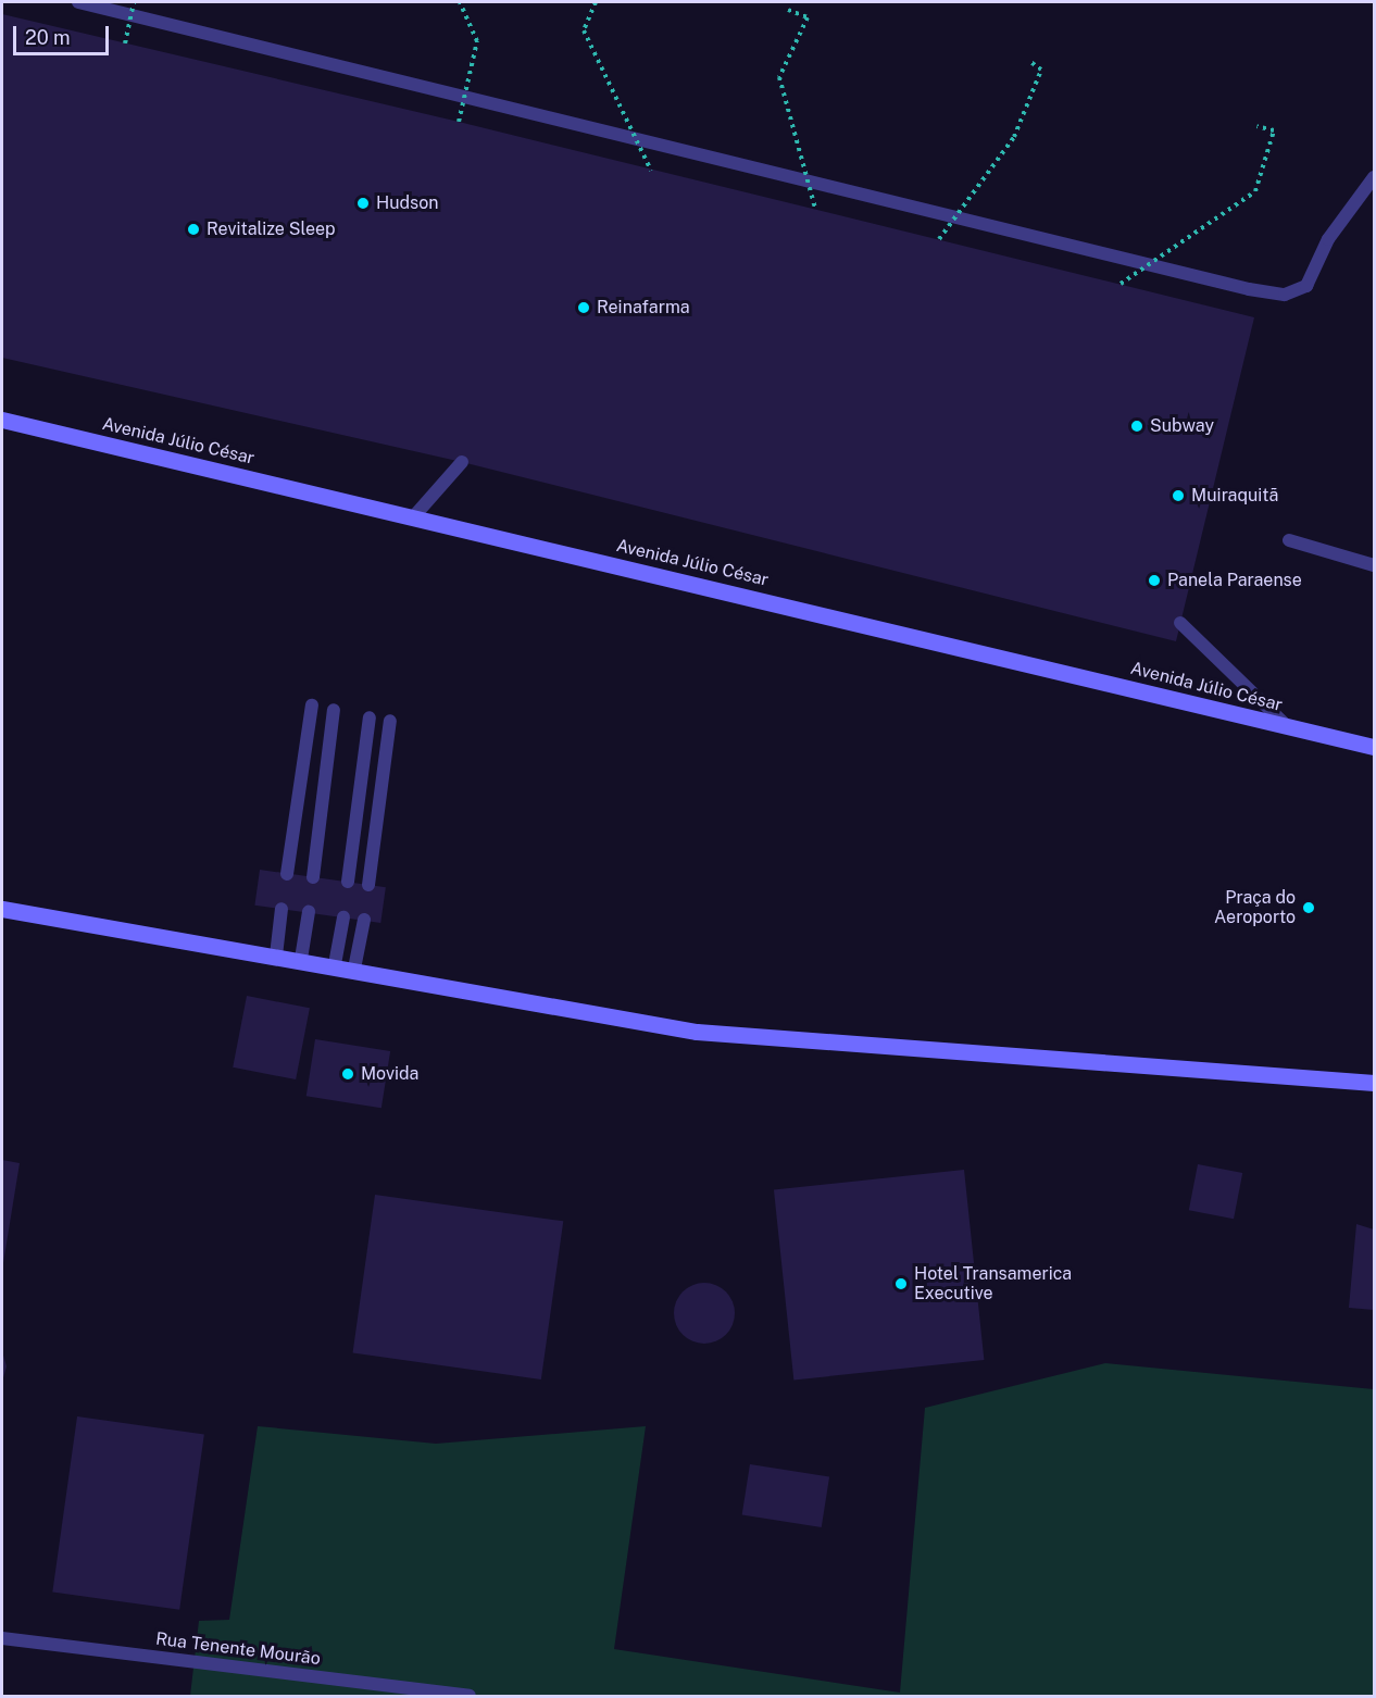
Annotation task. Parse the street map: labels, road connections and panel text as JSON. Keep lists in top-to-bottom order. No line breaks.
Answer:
{"streets":{"street":["Avenida Júlio César"],"lane":["Rua Tenente Mourão"]},"places":["Hudson","Revitalize Sleep","Reinafarma","Subway","Muiraquitã","Panela Paraense","Praça do Aeroporto","Movida","Hotel Transamerica Executive"],"scale_bar":"20 m"}
